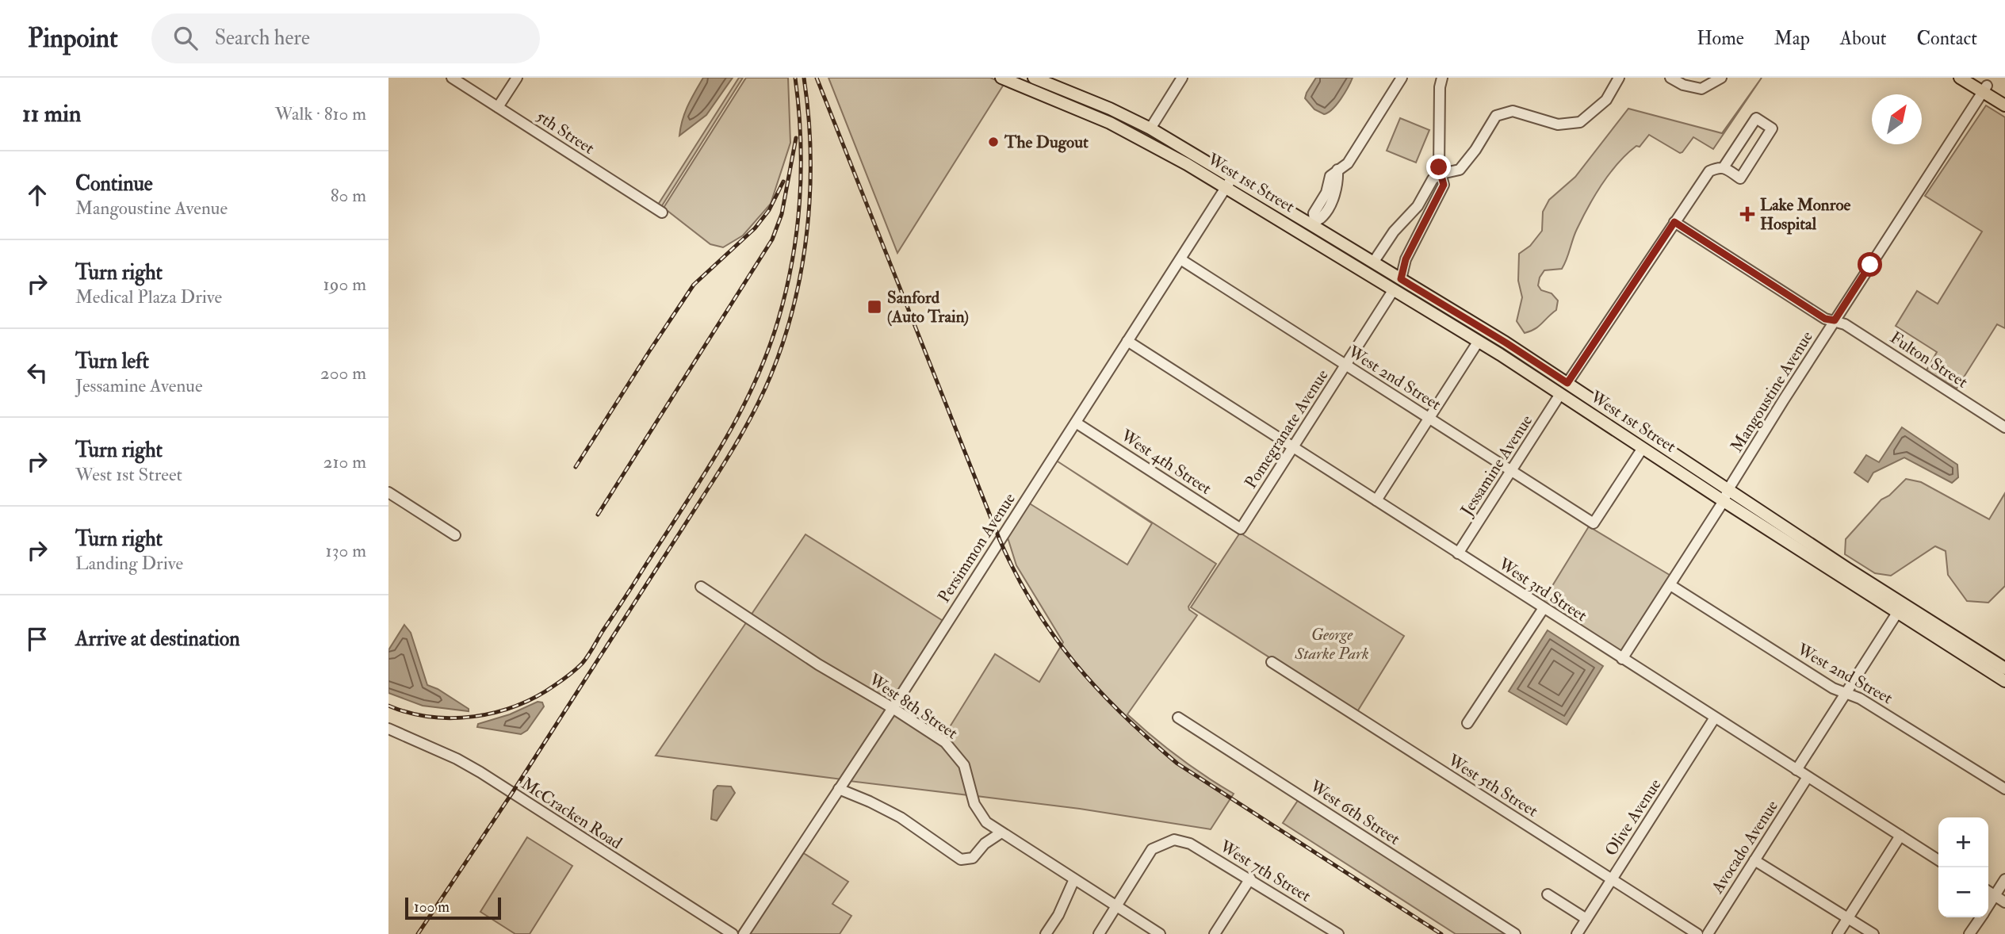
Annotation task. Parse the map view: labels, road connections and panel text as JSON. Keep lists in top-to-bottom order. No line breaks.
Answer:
{"streets":{"main road":["West 1st Street"],"street":["5th Street","Fulton Street","West 2nd Street","Mangoustine Avenue","Pomegranate Avenue","West 4th Street","Jessamine Avenue","Persimmon Avenue","West 3rd Street","West 8th Street","West 5th Street","West 6th Street","McCracken Road","Olive Avenue","Avocado Avenue","West 7th Street"]},"crossings":[["West 1st Street","West 2nd Street"],["West 1st Street","Mangoustine Avenue"],["West 1st Street","Pomegranate Avenue"],["West 1st Street","Jessamine Avenue"],["West 1st Street","Persimmon Avenue"],["Fulton Street","Mangoustine Avenue"],["West 2nd Street","Mangoustine Avenue"],["West 2nd Street","Pomegranate Avenue"],["West 2nd Street","Jessamine Avenue"],["West 2nd Street","Persimmon Avenue"],["Mangoustine Avenue","West 3rd Street"],["Pomegranate Avenue","West 4th Street"],["Pomegranate Avenue","West 3rd Street"],["West 4th Street","Persimmon Avenue"],["Jessamine Avenue","West 3rd Street"],["Persimmon Avenue","West 3rd Street"],["Persimmon Avenue","West 8th Street"],["West 3rd Street","Olive Avenue"],["West 3rd Street","Avocado Avenue"],["West 8th Street","West 7th Street"],["West 5th Street","Olive Avenue"]],"parks":["George Starke Park"],"places":{"other":["The Dugout"],"health":["Lake Monroe Hospital"],"transit":["Sanford (Auto Train)"]},"scale_bar":"100 m","north":"top right","page":{"header":"Pinpoint","search":"Search here","nav":["Home","Map","About","Contact"],"heading":["11 min","Walk · 810 m"],"list":[["Continue","Mangoustine Avenue","80 m"],["Turn right","Medical Plaza Drive","190 m"],["Turn left","Jessamine Avenue","200 m"],["Turn right","West 1st Street","210 m"],["Turn right","Landing Drive","130 m"],"Arrive at destination"],"map_buttons":["+","−"],"scale":"100 m"}}
